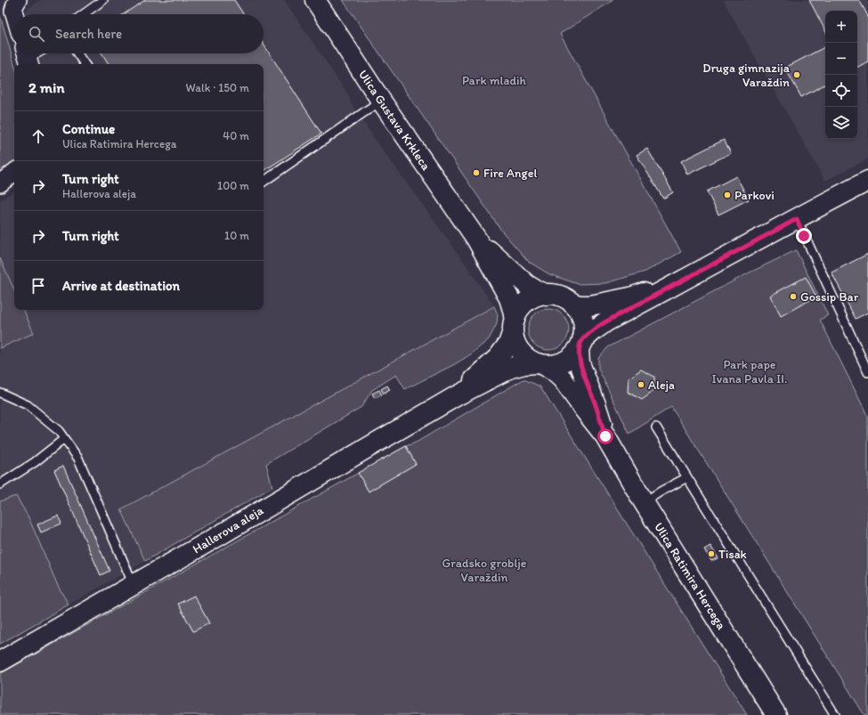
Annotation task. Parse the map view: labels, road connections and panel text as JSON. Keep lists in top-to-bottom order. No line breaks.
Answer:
{"streets":{"main road":["Ulica Gustava Krkleca","Hallerova aleja","Ulica Ratimira Hercega"]},"crossings":[["Ulica Gustava Krkleca","Hallerova aleja"],["Ulica Gustava Krkleca","Ulica Ratimira Hercega"],["Hallerova aleja","Ulica Ratimira Hercega"]],"parks":["Park mladih","Park pape Ivana Pavla II.","Gradsko groblje Varaždin"],"places":["Druga gimnazija Varaždin","Fire Angel","Parkovi","Gossip Bar","Aleja","Tisak"],"page":{"map_buttons":["+","−"],"search":"Search here","heading":["2 min","Walk · 150 m"],"list":[["Continue","Ulica Ratimira Hercega","40 m"],["Turn right","Hallerova aleja","100 m"],["Turn right","10 m"],"Arrive at destination"]}}
